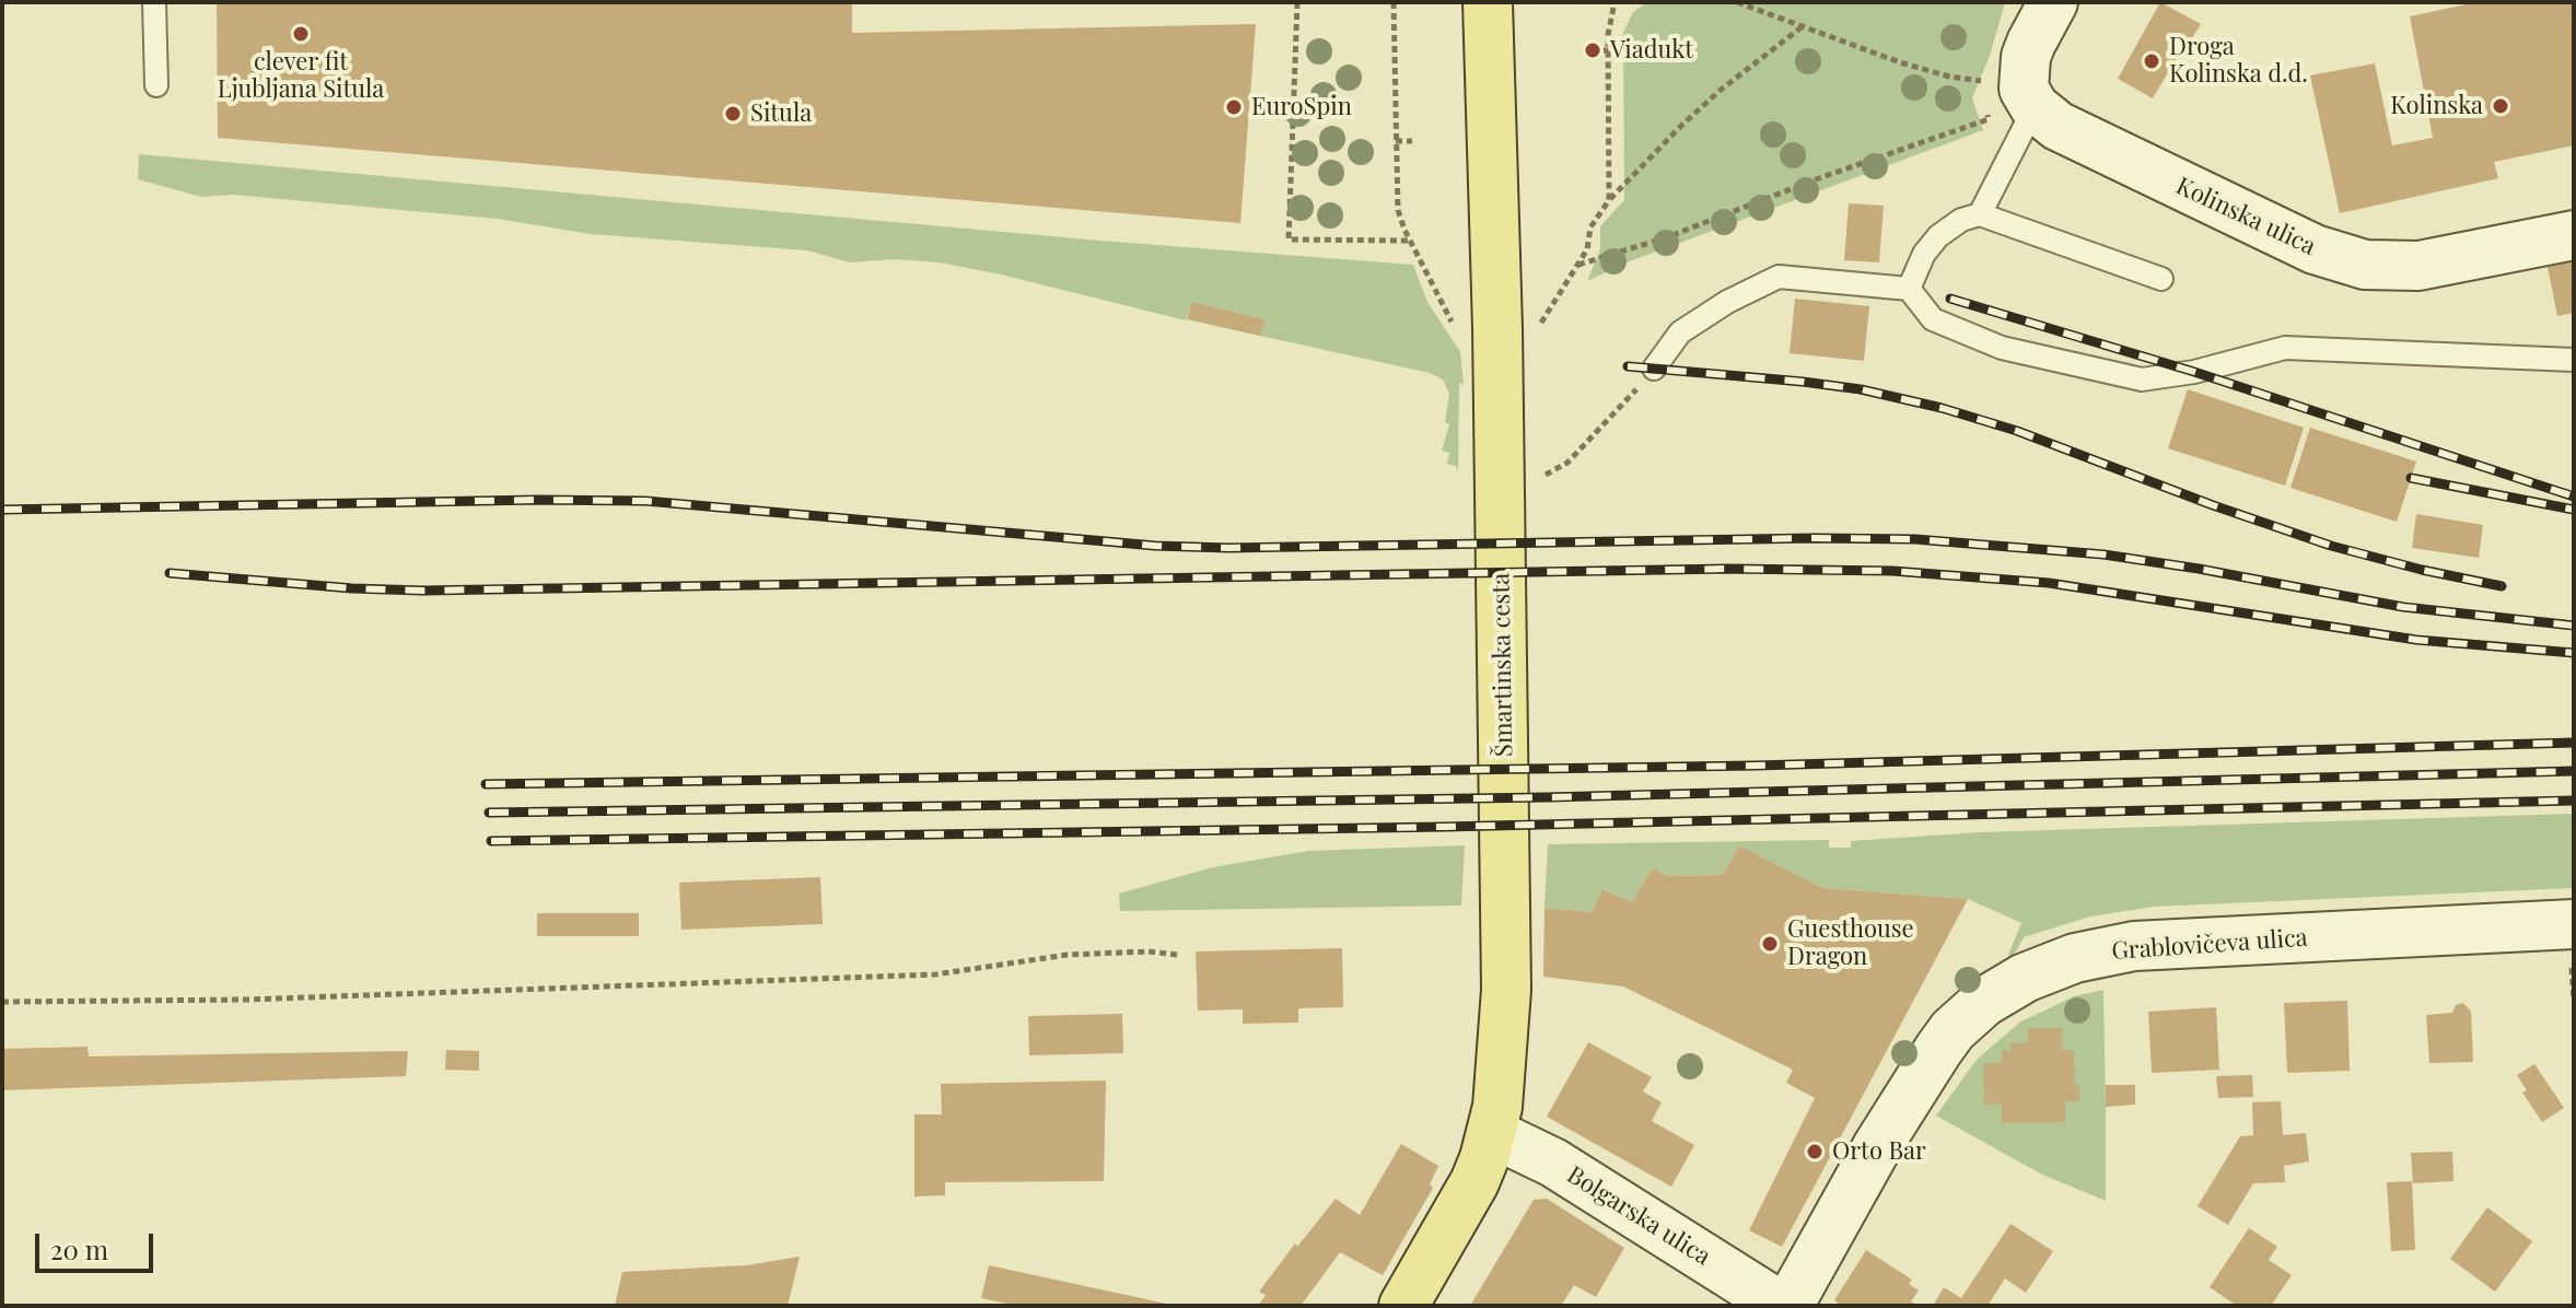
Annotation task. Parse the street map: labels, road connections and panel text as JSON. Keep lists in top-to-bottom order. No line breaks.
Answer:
{"streets":{"main road":["Šmartinska cesta"],"street":["Kolinska ulica","Grablovičeva ulica","Bolgarska ulica"]},"crossings":[["Šmartinska cesta","Bolgarska ulica"]],"places":["clever fit Ljubljana Situla","Viadukt","Droga Kolinska d.d.","Kolinska","EuroSpin","Situla","Guesthouse Dragon","Orto Bar"],"scale_bar":"20 m"}
